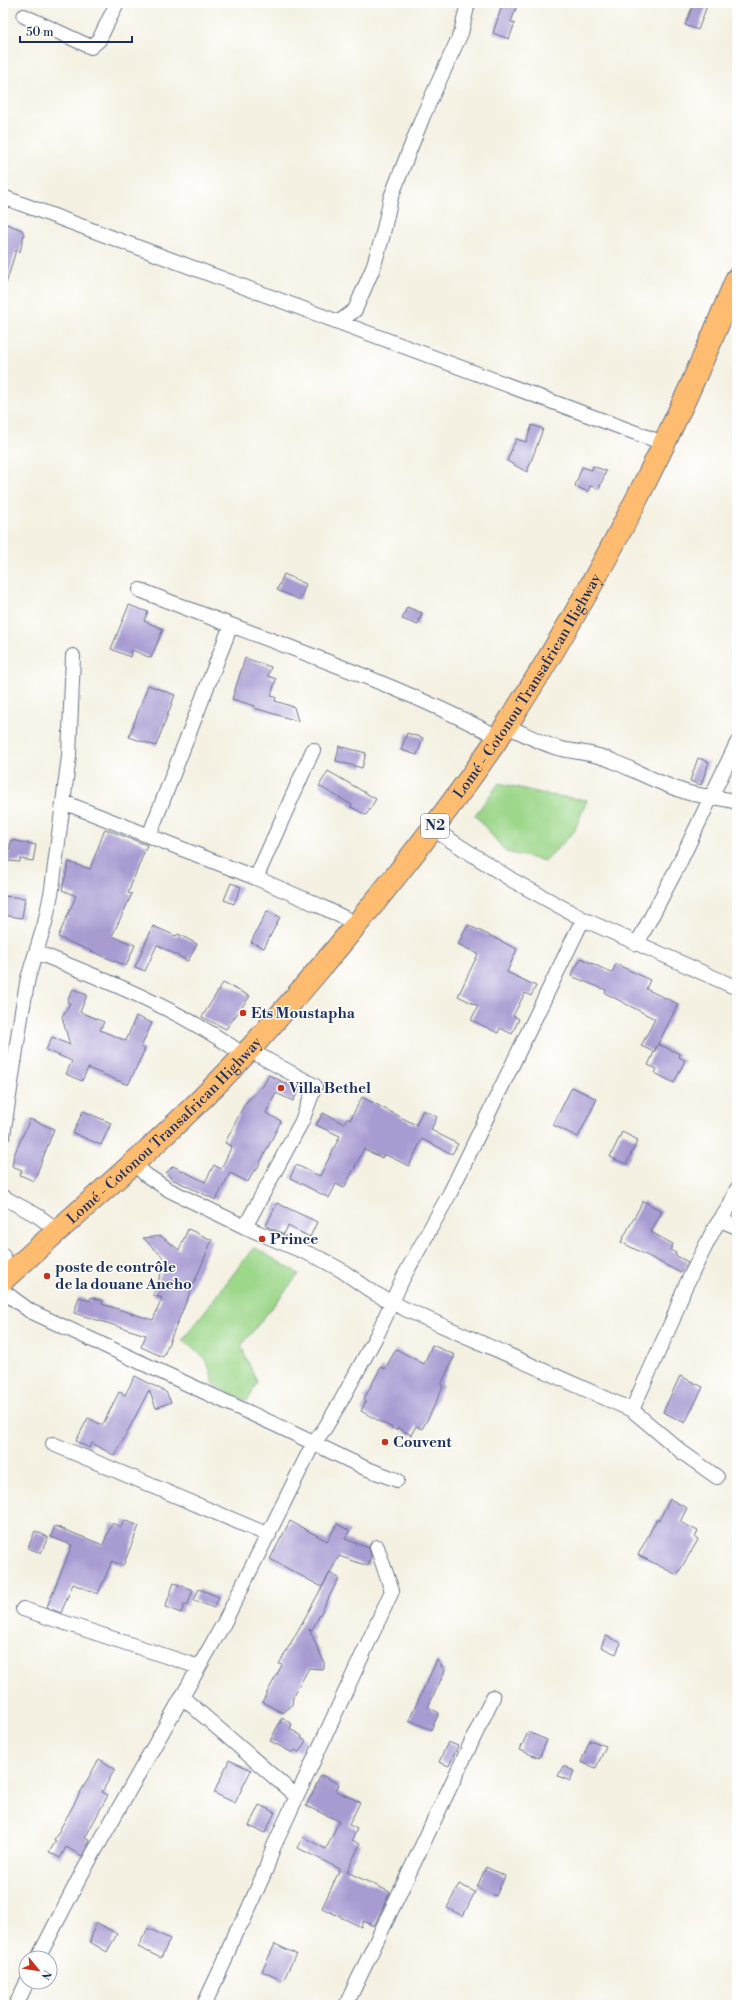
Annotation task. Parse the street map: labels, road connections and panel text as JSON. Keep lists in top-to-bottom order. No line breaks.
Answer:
{"streets":{"highway":["Lomé - Cotonou Transafrican Highway","N2"]},"places":["Ets Moustapha","Villa Bethel","Prince","poste de contrôle de la douane Aneho","Couvent"],"scale_bar":"50 m","north":"bottom right"}
